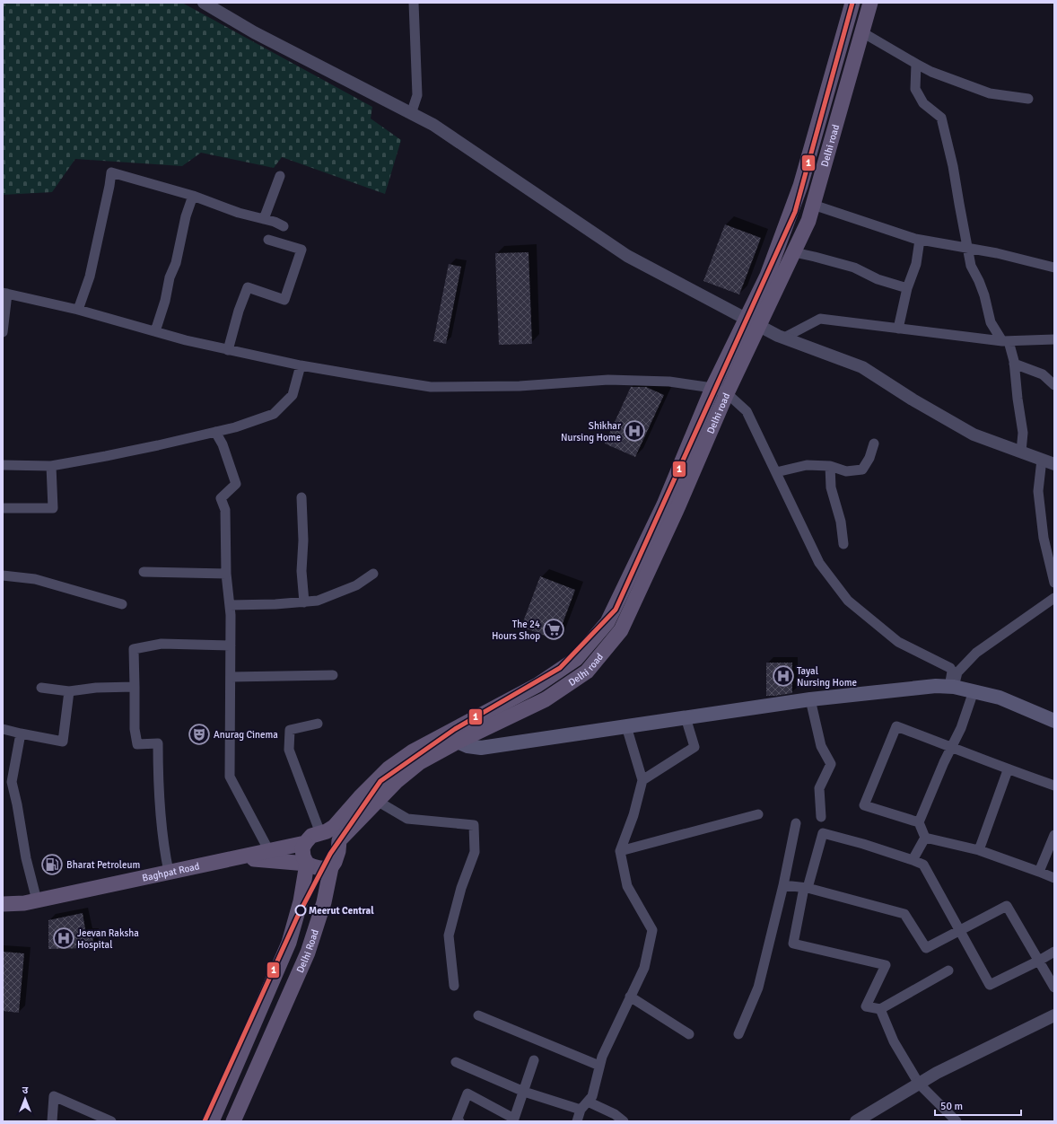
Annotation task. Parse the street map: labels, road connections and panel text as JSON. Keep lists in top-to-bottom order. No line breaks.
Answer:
{"streets":{"main road":["Delhi road","Baghpat Road","Delhi Road"]},"crossings":[["Delhi road","Delhi Road"],["Baghpat Road","Delhi Road"]],"places":{"hospital":["Shikhar Nursing Home","Tayal Nursing Home","Jeevan Raksha Hospital"],"supermarket":["The 24 Hours Shop"],"theatre":["Anurag Cinema"],"fuel station":["Bharat Petroleum"],"other":["Meerut Central"]},"lines":["transit line 1"],"scale_bar":"50 m","north":"top"}
